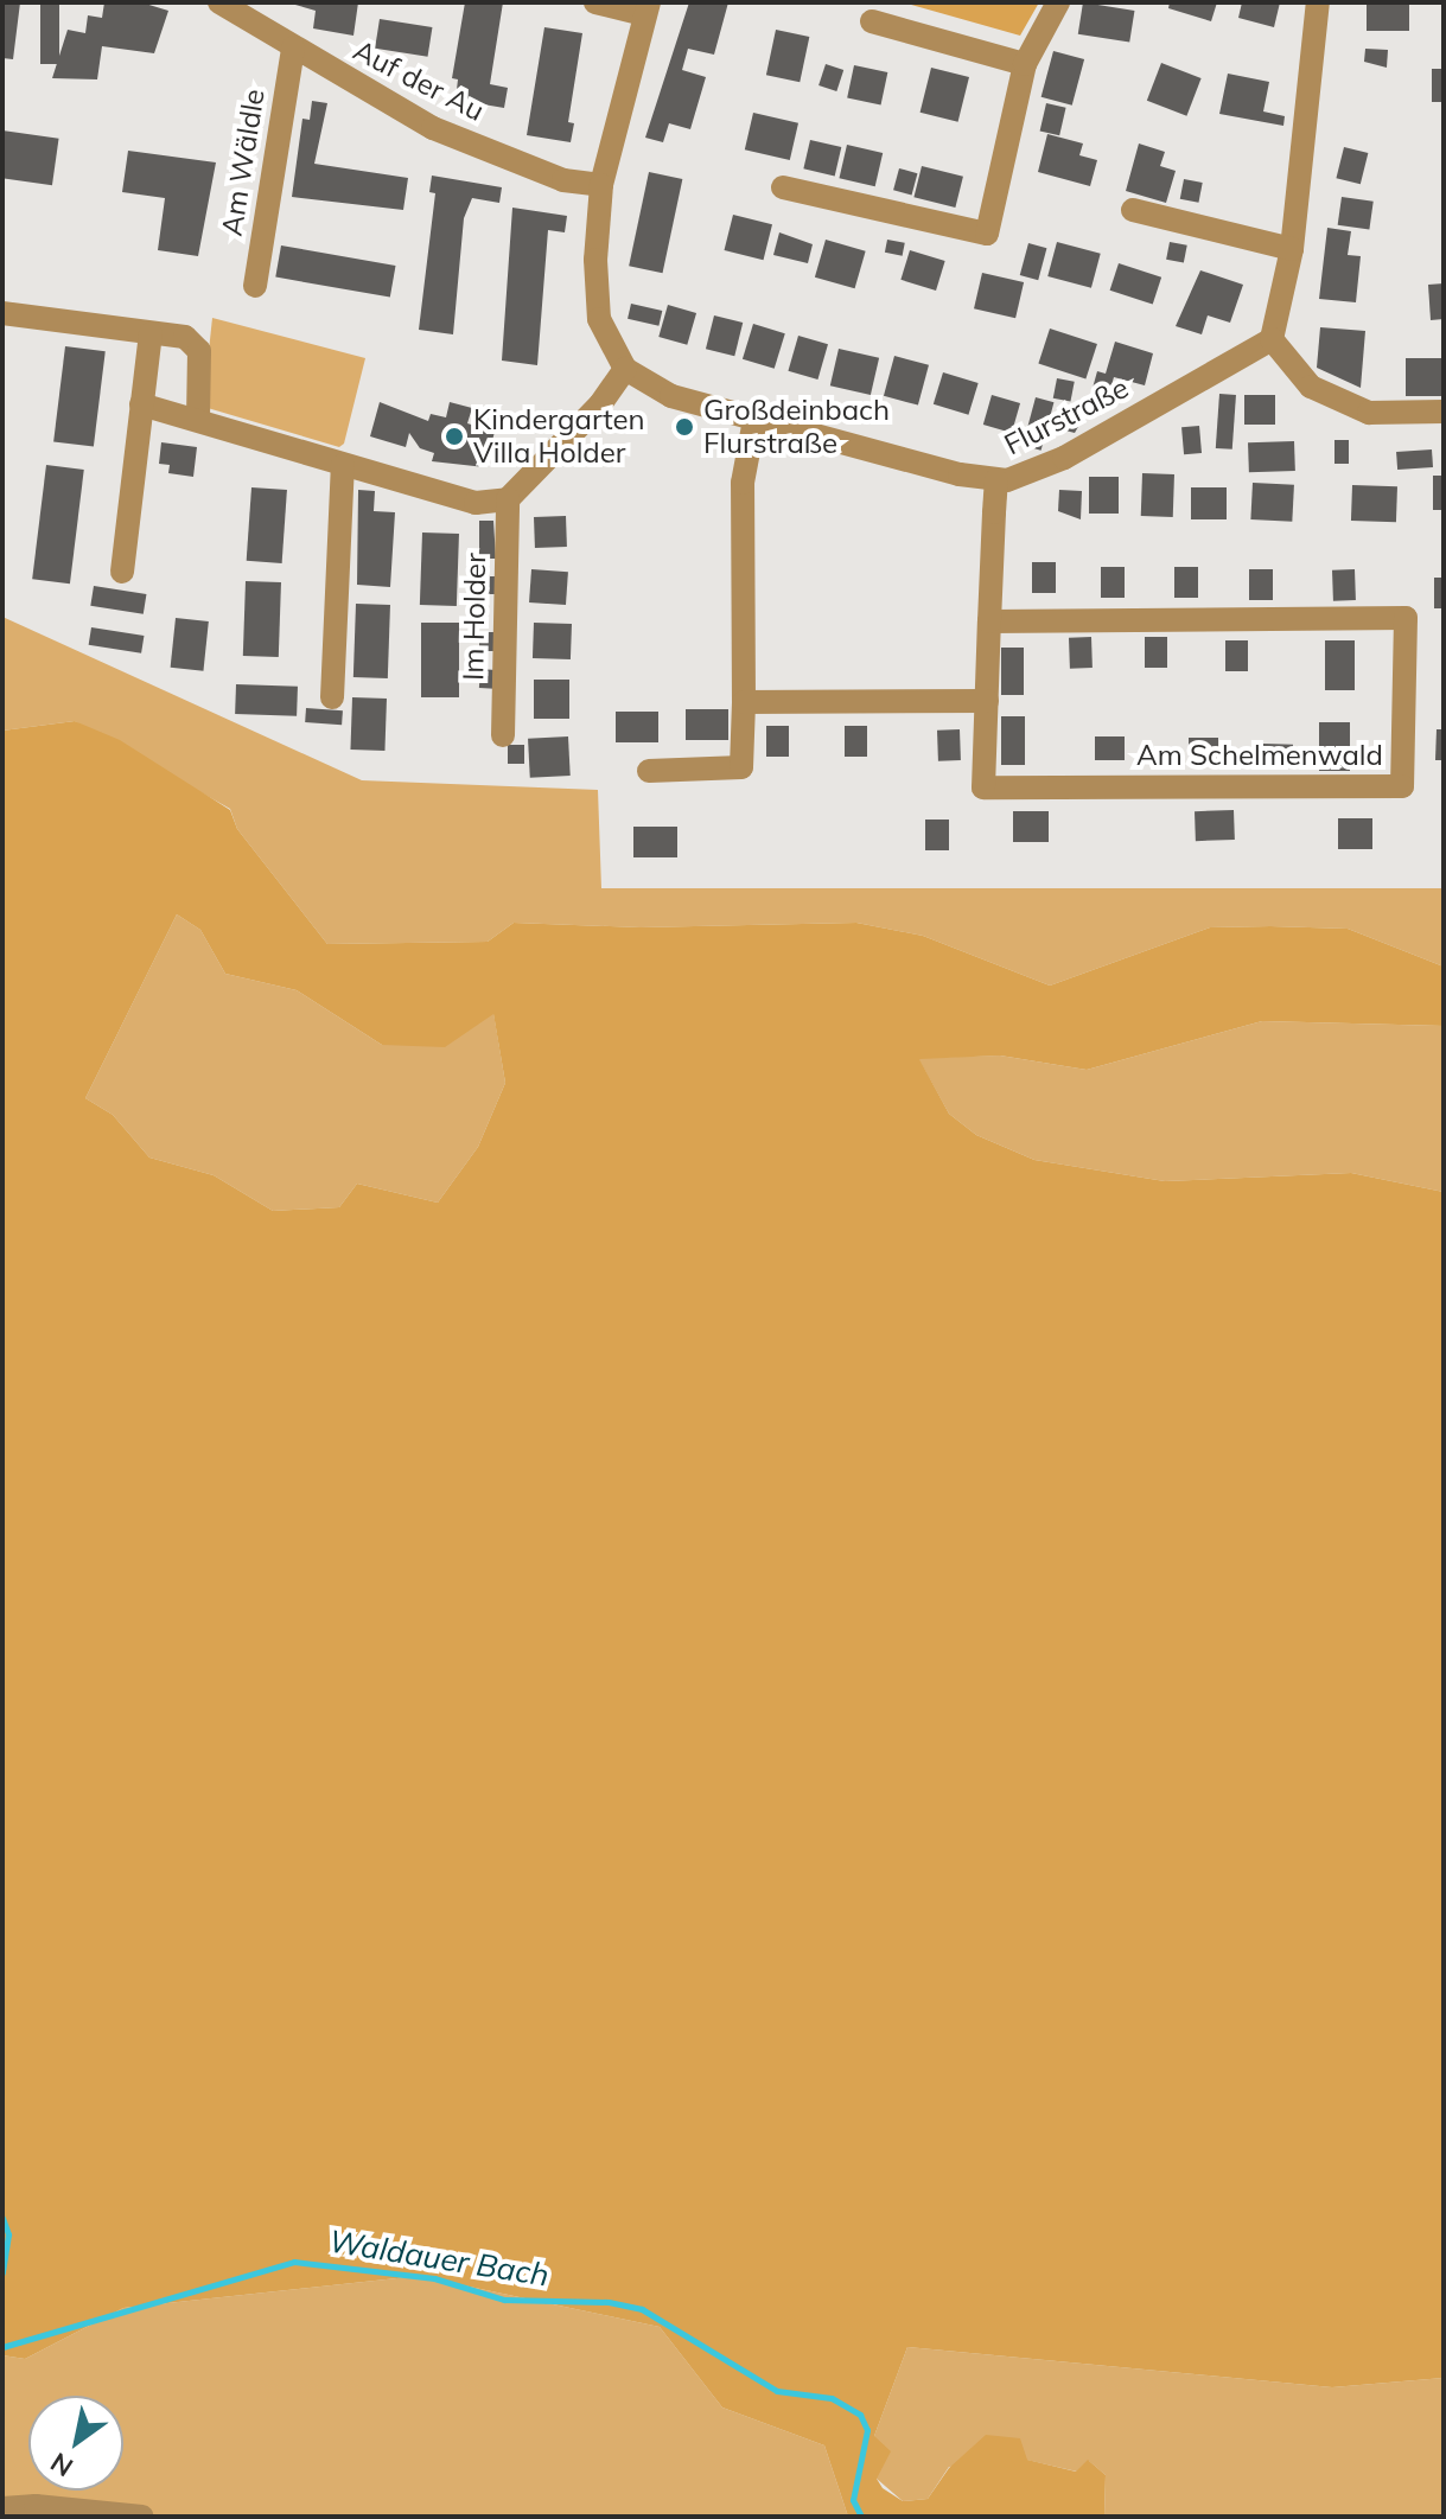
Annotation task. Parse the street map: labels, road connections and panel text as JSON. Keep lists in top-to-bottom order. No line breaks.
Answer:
{"streets":{"street":["Auf der Au","Am Wäldle","Flurstraße","Im Holder","Am Schelmenwald"]},"crossings":[["Auf der Au","Am Wäldle"],["Flurstraße","Am Schelmenwald"]],"water":["Waldauer Bach"],"places":["Großdeinbach Flurstraße","Kindergarten Villa Holder"],"north":"bottom left"}
